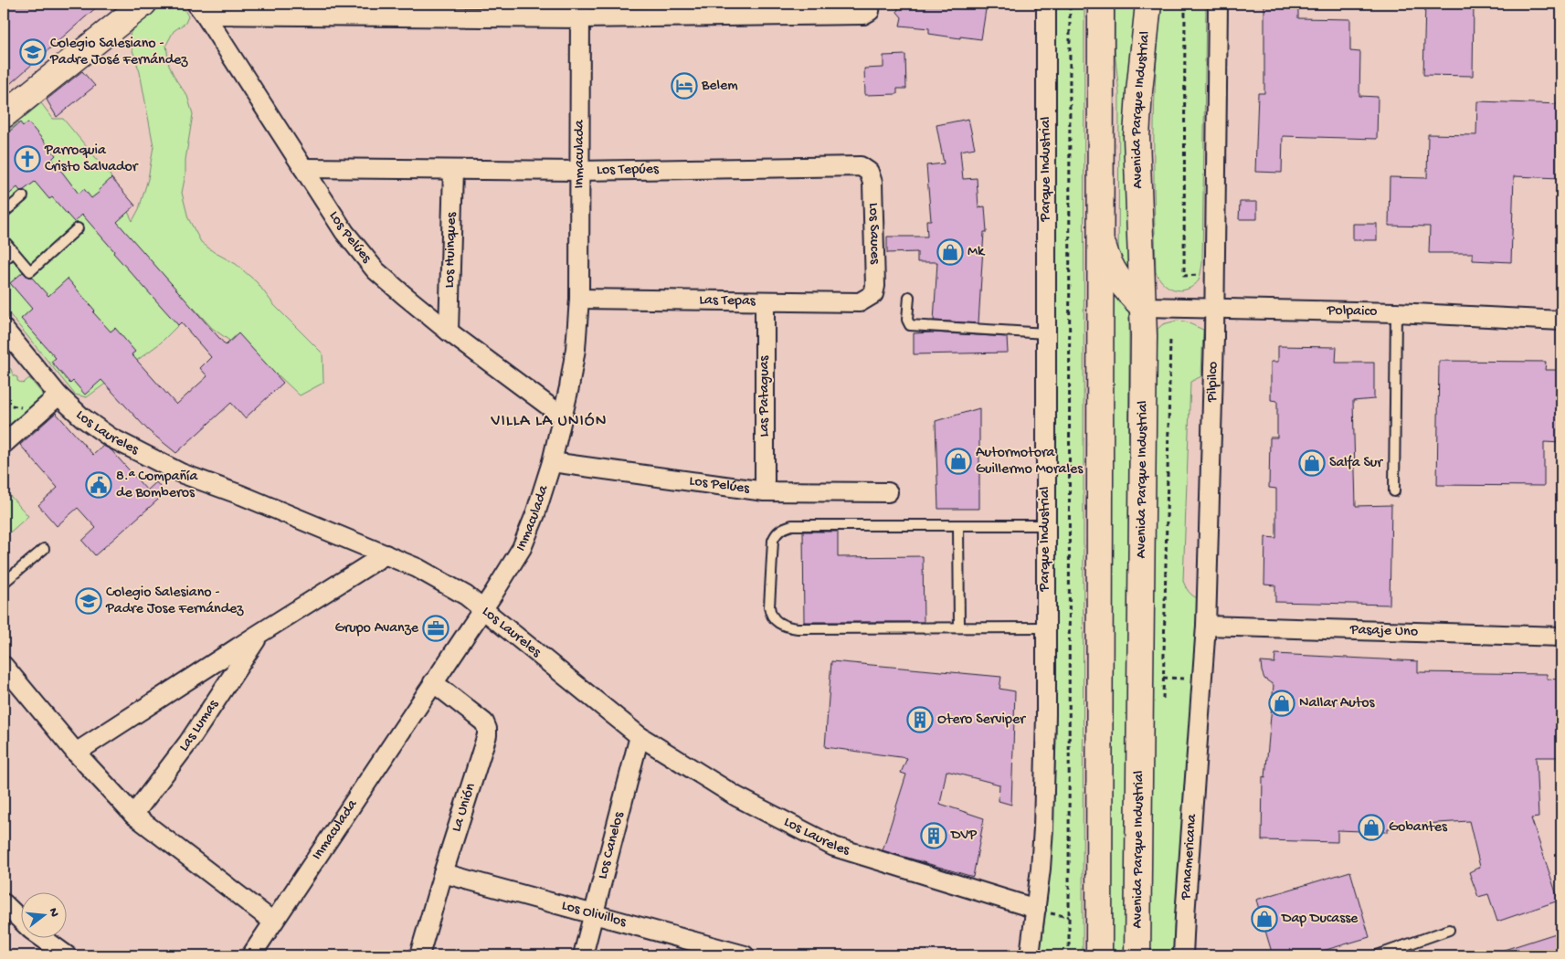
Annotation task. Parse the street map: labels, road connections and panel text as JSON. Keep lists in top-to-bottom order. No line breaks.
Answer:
{"streets":{"main road":["Avenida Parque Industrial"],"street":["Inmaculada","Parque Industrial","Los Tepúes","Los Sauces","Los Pelúes","Los Huinques","Las Tepas","Polpaico","Pilpilco","Las Pataguas","Los Laureles","Pasaje Uno","Las Lumas","La Unión","Los Canelos","Panamericana","Los Olivillos"]},"crossings":[["Avenida Parque Industrial","Polpaico"],["Inmaculada","Los Tepúes"],["Inmaculada","Los Pelúes"],["Inmaculada","Las Tepas"],["Inmaculada","Los Laureles"],["Inmaculada","La Unión"],["Parque Industrial","Los Laureles"],["Los Tepúes","Los Sauces"],["Los Tepúes","Los Pelúes"],["Los Tepúes","Los Huinques"],["Los Sauces","Las Tepas"],["Los Pelúes","Los Huinques"],["Los Pelúes","Las Pataguas"],["Las Tepas","Las Pataguas"],["Polpaico","Pilpilco"],["Pilpilco","Pasaje Uno"],["Pilpilco","Panamericana"],["Los Laureles","Las Lumas"],["Los Laureles","Los Canelos"],["La Unión","Los Olivillos"],["Los Canelos","Los Olivillos"]],"districts":["VILLA LA UNIÓN"],"places":{"school or university":["Colegio Salesiano - Padre José Fernández","Colegio Salesiano - Padre Jose Fernández"],"hotel":["Belem"],"church":["Parroquia Cristo Salvador"],"shop":["Mk","Autormotora Guillermo Morales","Salfa Sur","Nallar Autos","Gobantes","Dap Ducasse"],"public building":["8.ª Compañía de Bomberos"],"office":["Grupo Avanze"],"building":["Otero Serviper","DVP"]},"north":"right"}
